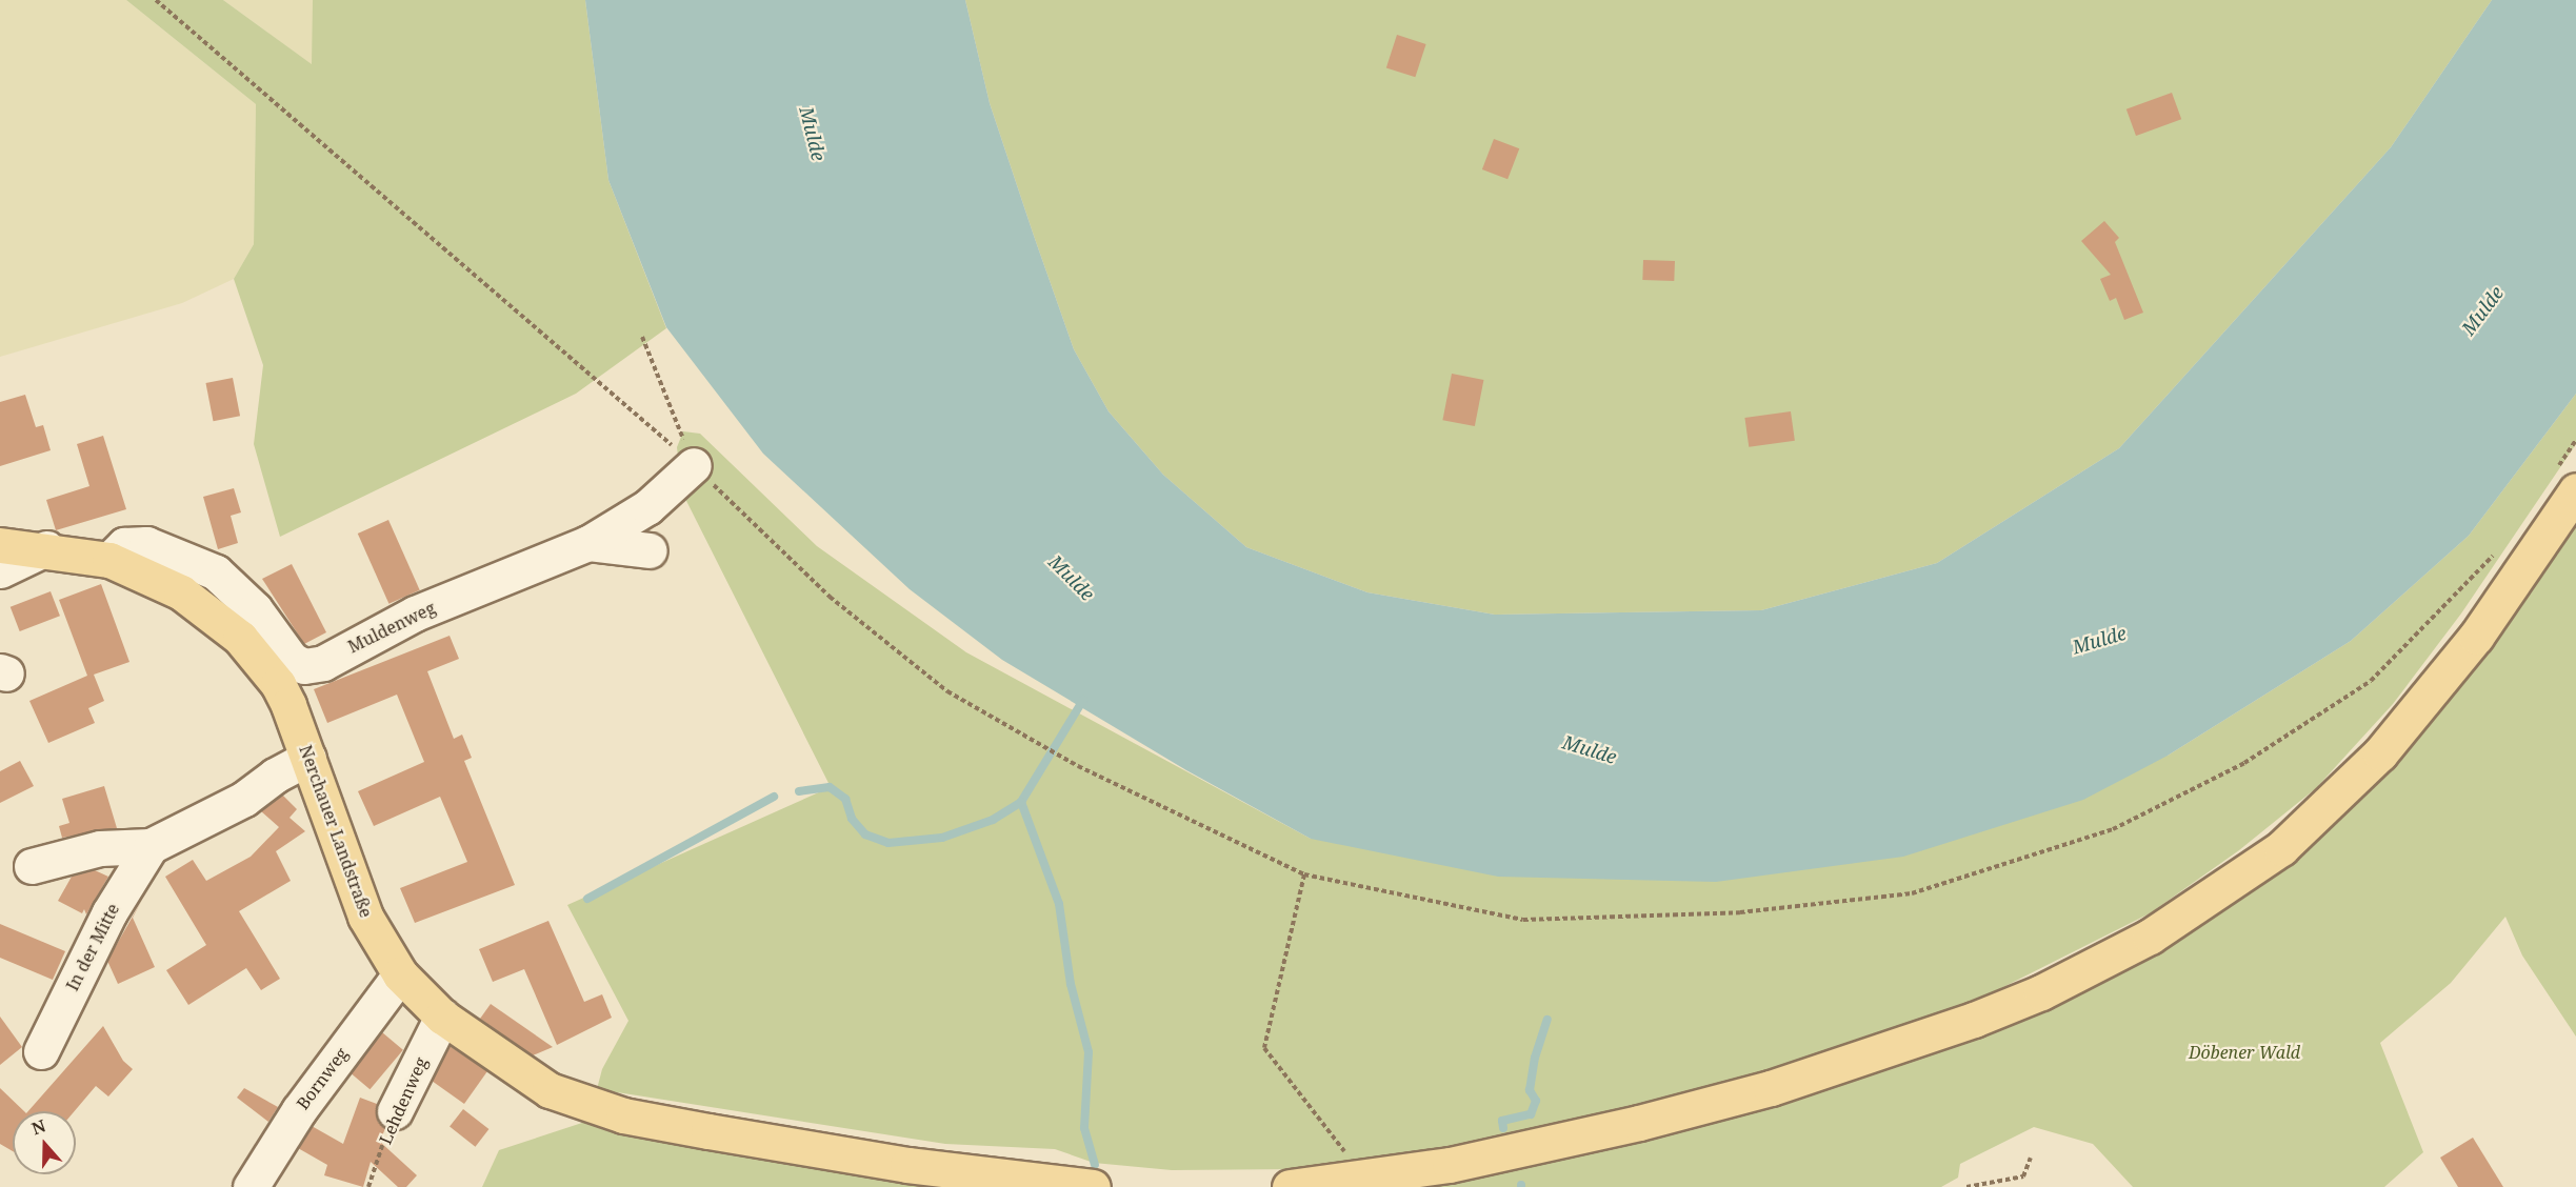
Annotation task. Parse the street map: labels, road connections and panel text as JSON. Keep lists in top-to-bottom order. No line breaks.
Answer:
{"streets":{"main road":["Nerchauer Landstraße"],"street":["Muldenweg","In der Mitte","Bornweg","Lehdenweg"]},"crossings":[["Muldenweg","Nerchauer Landstraße"],["Nerchauer Landstraße","Bornweg"],["Nerchauer Landstraße","Lehdenweg"]],"water":["Mulde"],"parks":["Döbener Wald"],"north":"top"}
